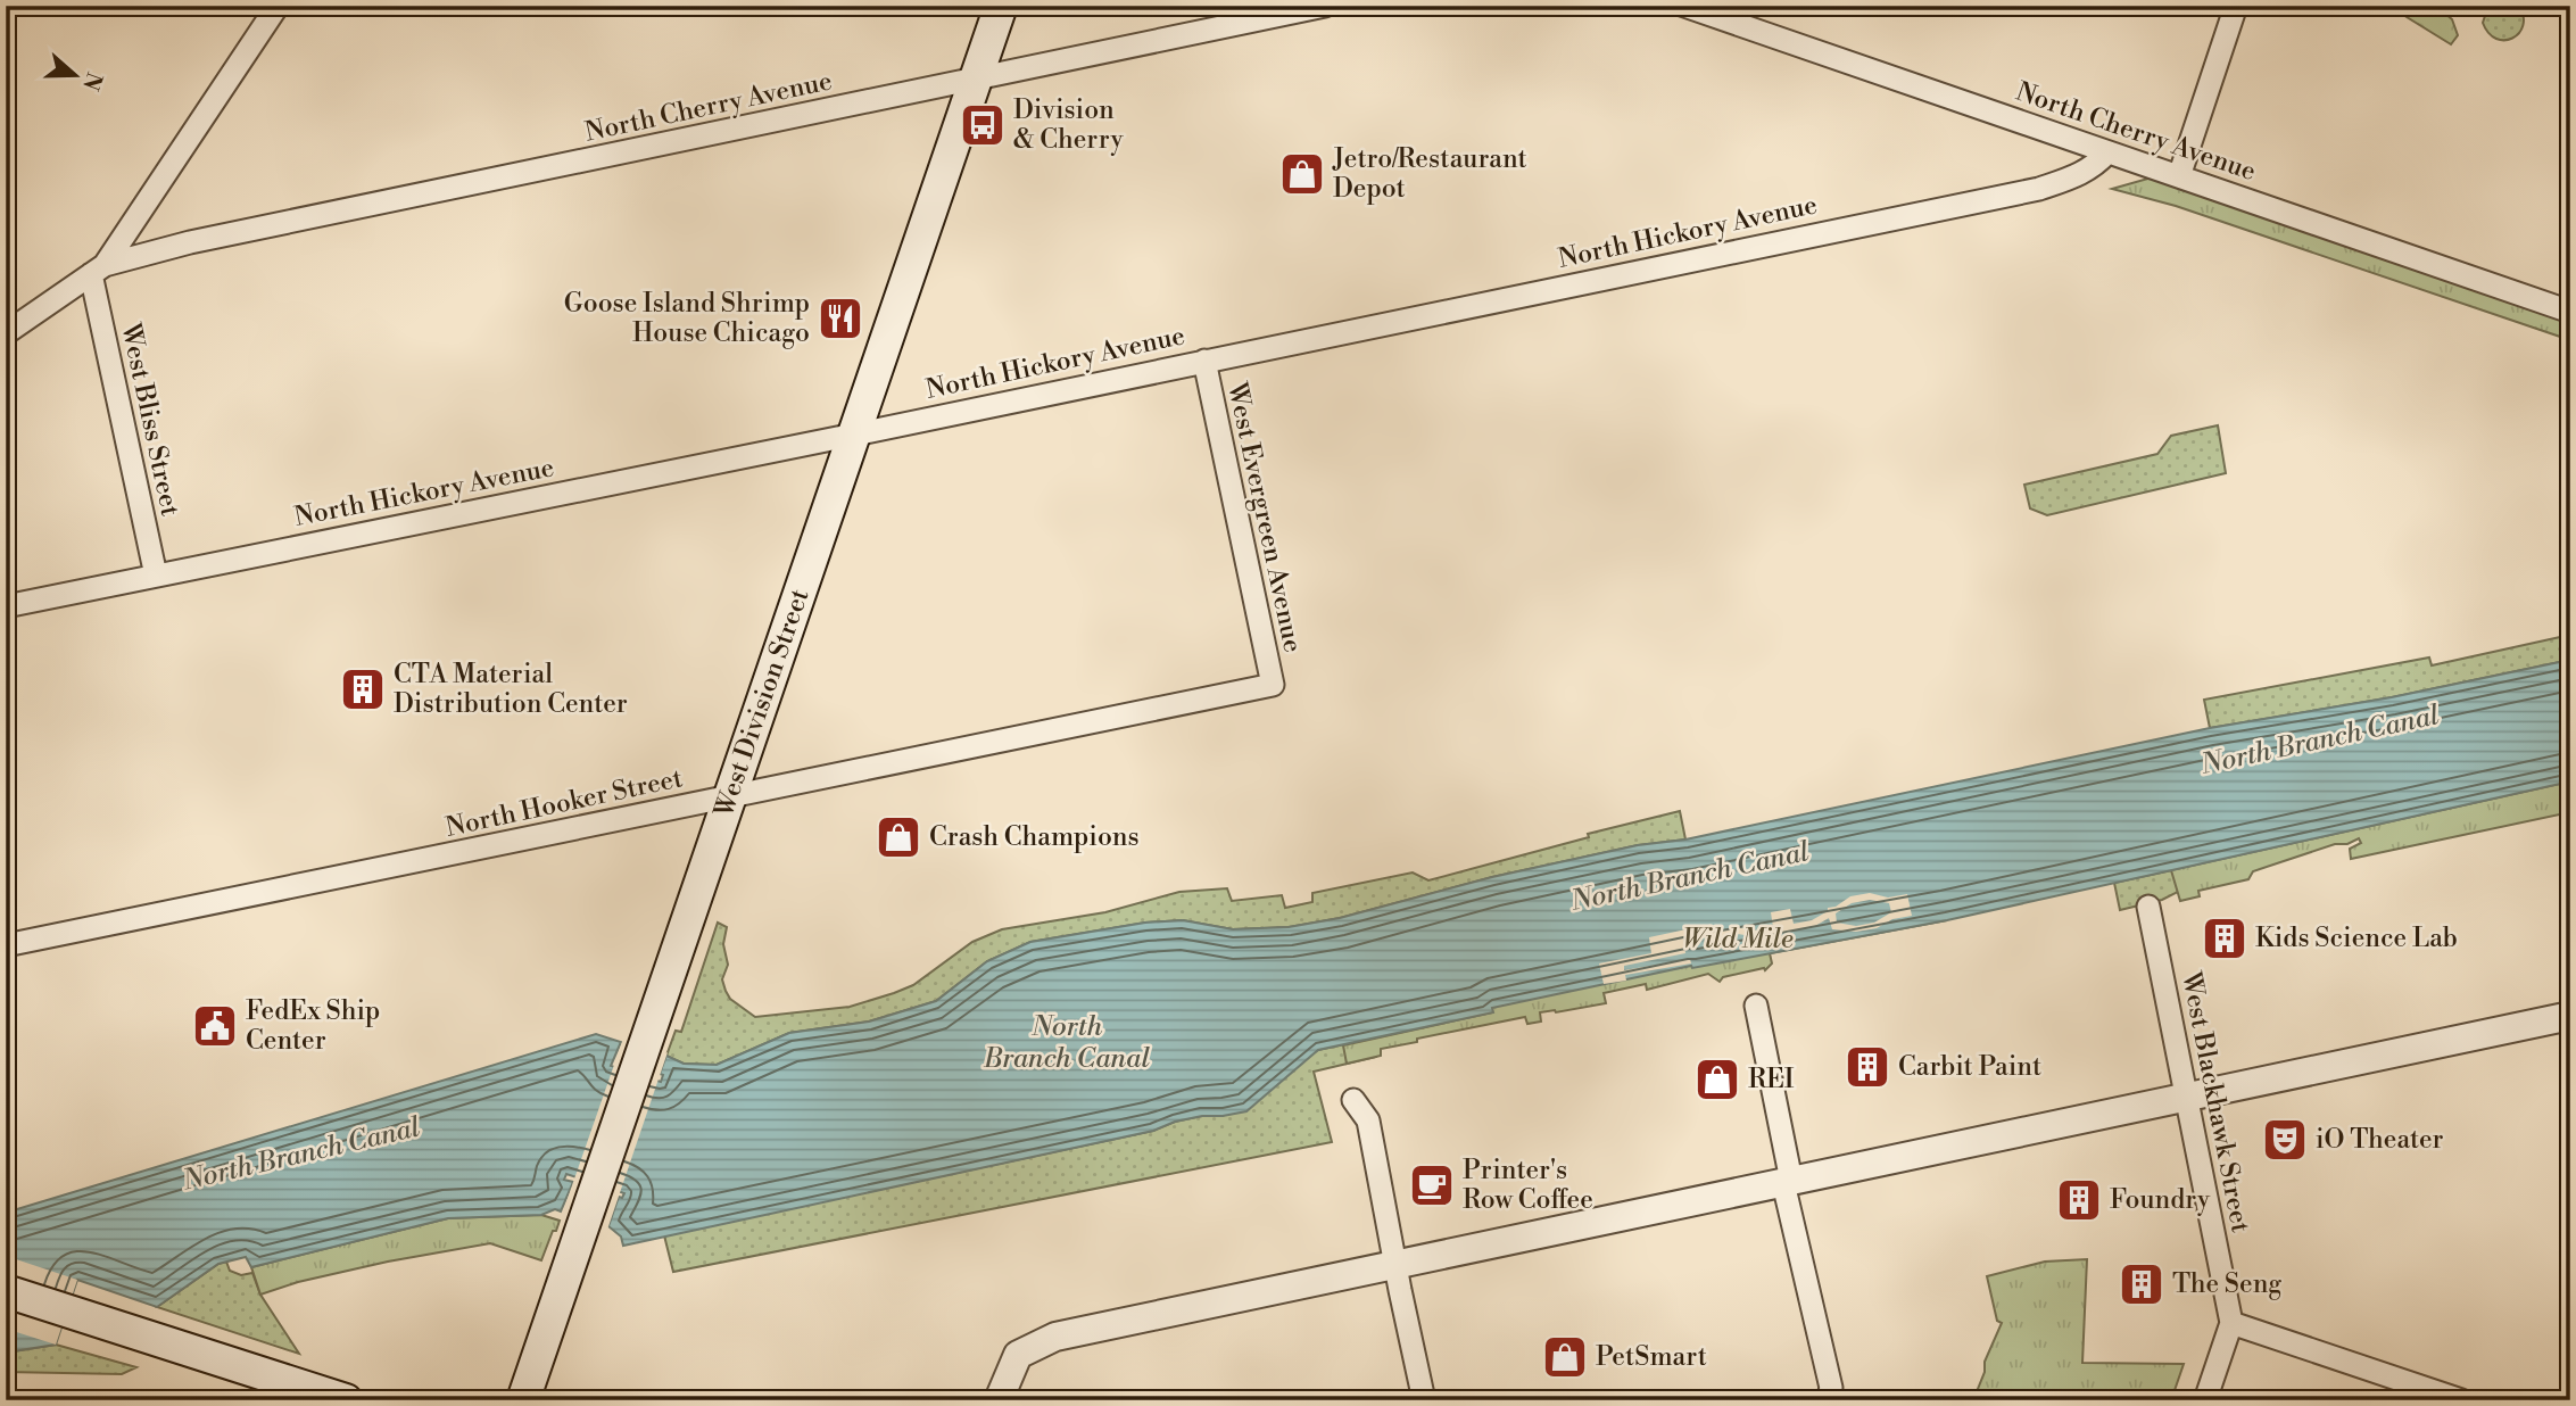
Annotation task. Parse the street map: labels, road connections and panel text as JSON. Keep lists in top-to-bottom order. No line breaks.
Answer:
{"streets":{"main road":["West Division Street"],"street":["North Cherry Avenue","North Hickory Avenue","West Bliss Street","West Evergreen Avenue","North Hooker Street","West Blackhawk Street"]},"crossings":[["North Cherry Avenue","North Hickory Avenue"],["North Cherry Avenue","West Bliss Street"],["North Cherry Avenue","West Division Street"],["North Hickory Avenue","West Bliss Street"],["North Hickory Avenue","West Evergreen Avenue"],["North Hickory Avenue","West Division Street"],["West Evergreen Avenue","North Hooker Street"],["West Division Street","North Hooker Street"]],"water":["North Branch Canal"],"parks":["Wild Mile"],"places":{"bus stop":["Division & Cherry"],"shop":["Jetro/Restaurant Depot","Crash Champions","REI","PetSmart"],"restaurant":["Goose Island Shrimp House Chicago"],"building":["CTA Material Distribution Center","Kids Science Lab","Carbit Paint","Foundry","The Seng"],"public building":["FedEx Ship Center"],"theatre":["iO Theater"],"cafe":["Printer's Row Coffee"]},"north":"right"}
